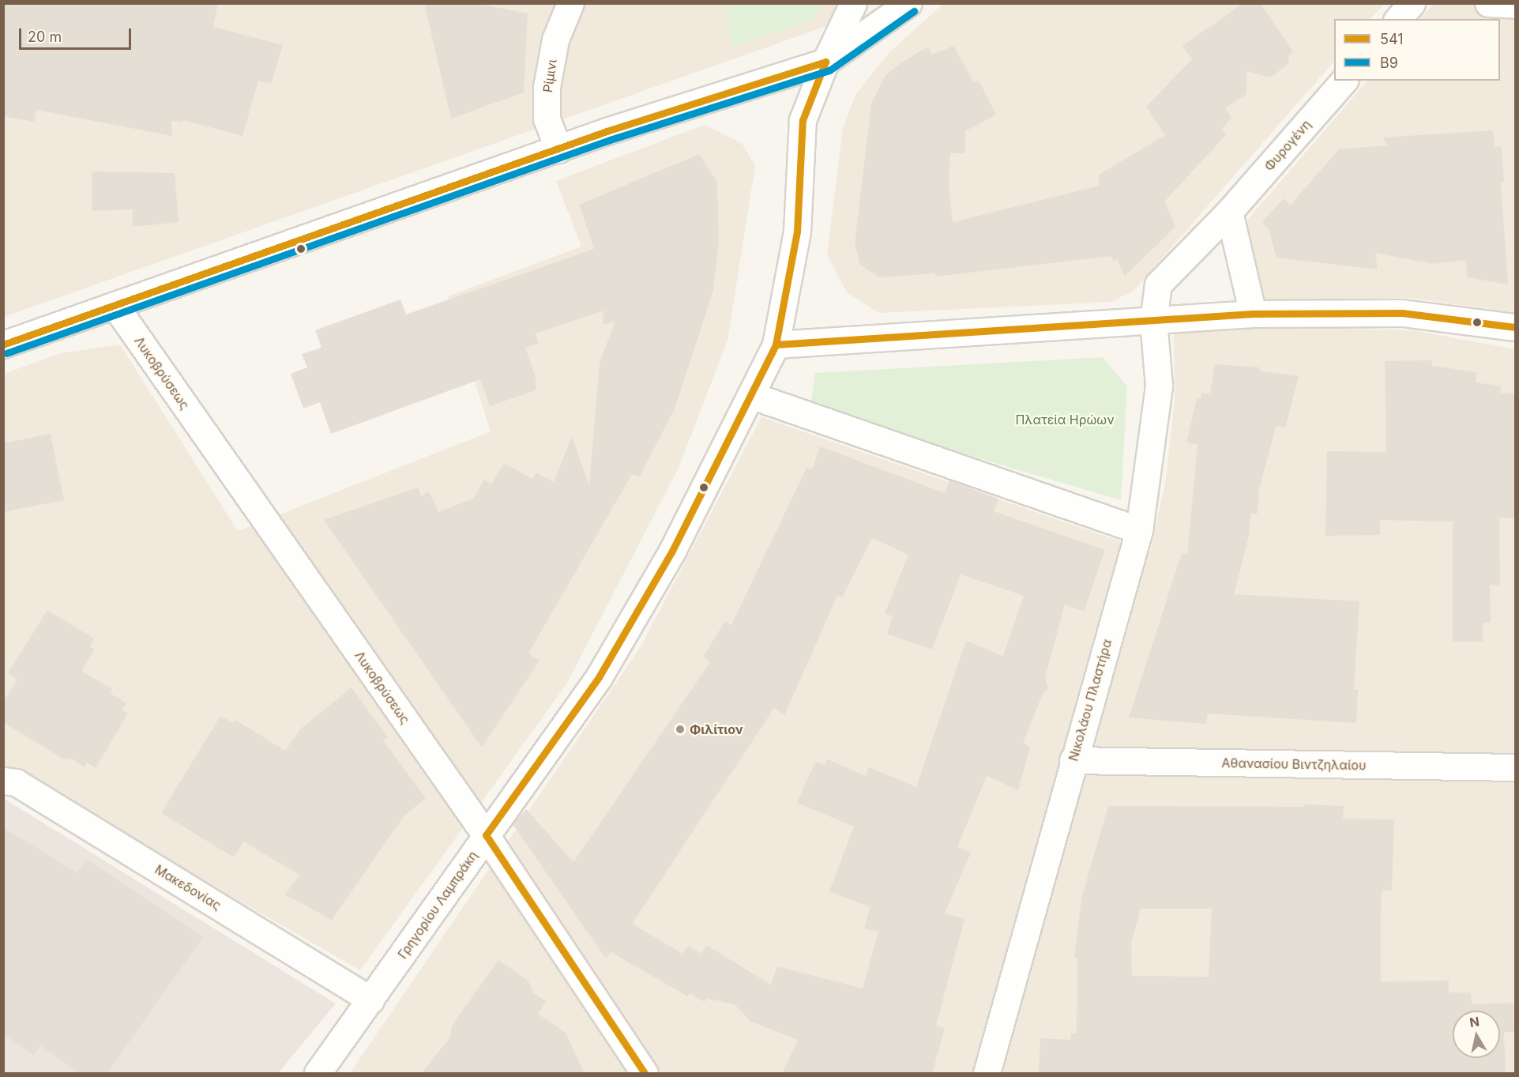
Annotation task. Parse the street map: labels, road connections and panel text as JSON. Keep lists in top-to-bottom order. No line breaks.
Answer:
{"streets":{"street":["Ρίμινι","Φυρογένη","Λυκοβρύσεως","Νικολάου Πλαστήρα","Αθανασίου Βιντζηλαίου","Μακεδονίας","Γρηγορίου Λαμπράκη"]},"crossings":[["Φυρογένη","Νικολάου Πλαστήρα"],["Λυκοβρύσεως","Γρηγορίου Λαμπράκη"],["Νικολάου Πλαστήρα","Αθανασίου Βιντζηλαίου"],["Μακεδονίας","Γρηγορίου Λαμπράκη"]],"parks":["Πλατεία Ηρώων"],"places":["Φιλίτιον"],"lines":["transit line Β9","transit line 541"],"legend":["541","Β9"],"scale_bar":"20 m","north":"top"}
